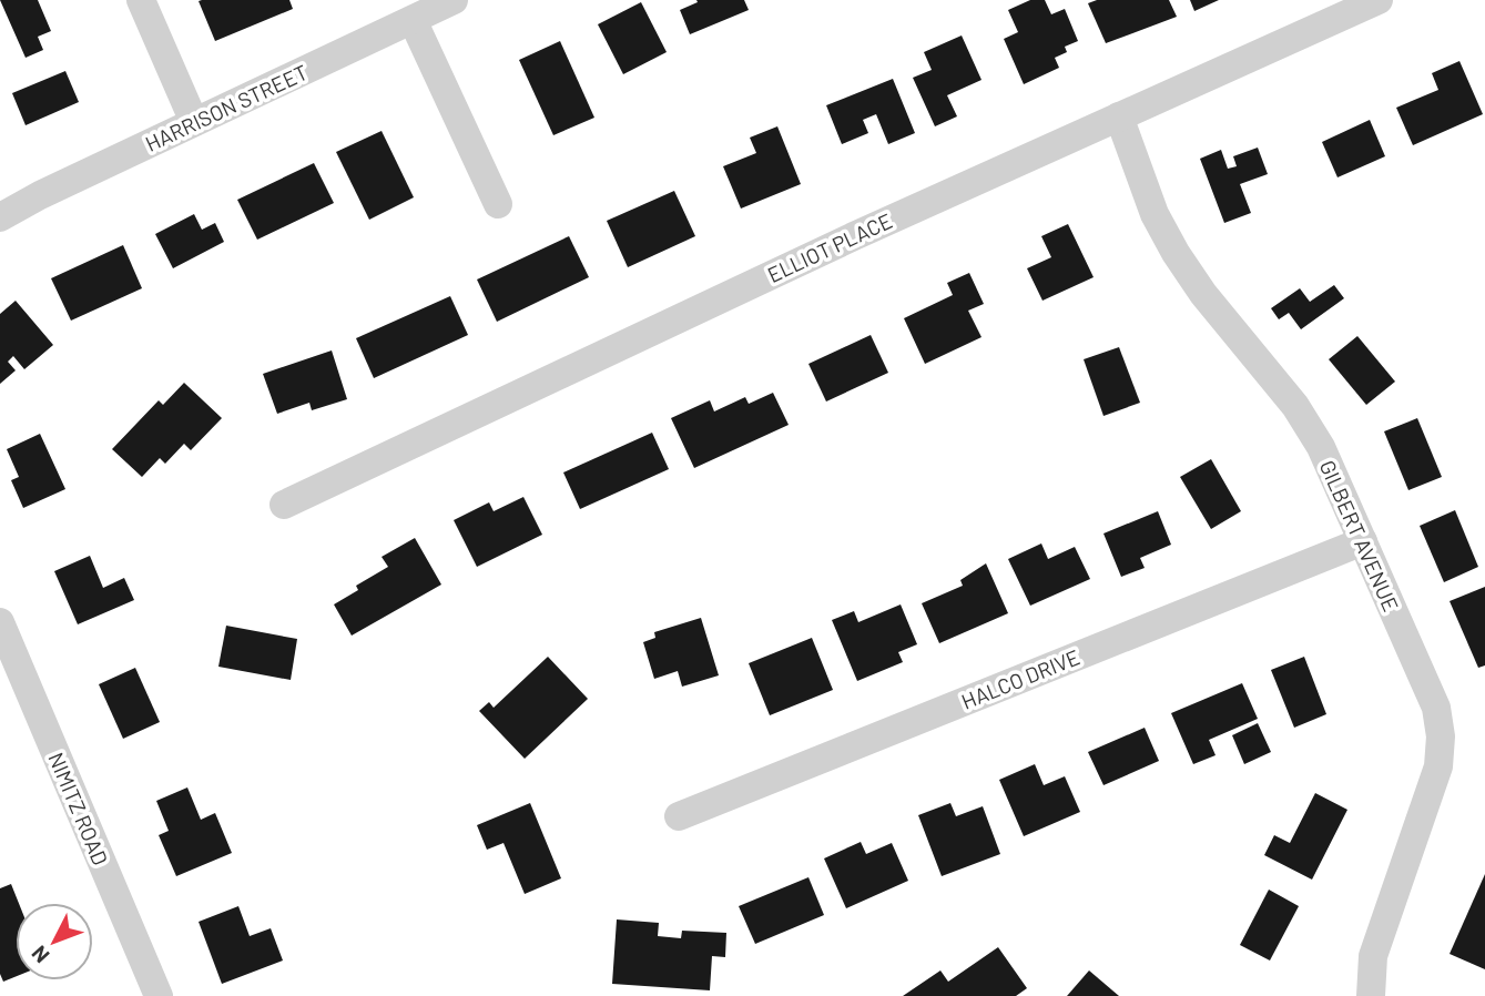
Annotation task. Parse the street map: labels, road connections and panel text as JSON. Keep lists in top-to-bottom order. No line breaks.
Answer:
{"streets":{"street":["HARRISON STREET","ELLIOT PLACE","GILBERT AVENUE","HALCO DRIVE","NIMITZ ROAD"]},"crossings":[["ELLIOT PLACE","GILBERT AVENUE"],["GILBERT AVENUE","HALCO DRIVE"]],"north":"bottom left"}
